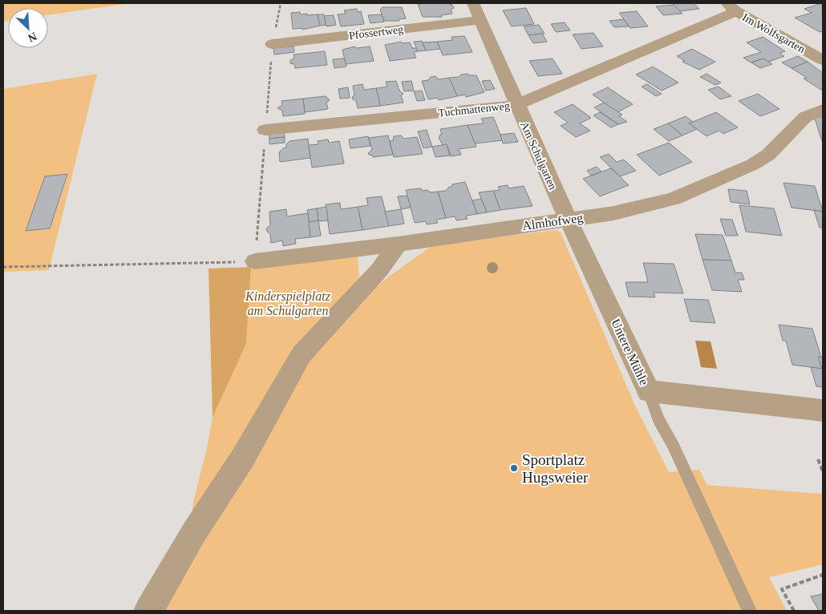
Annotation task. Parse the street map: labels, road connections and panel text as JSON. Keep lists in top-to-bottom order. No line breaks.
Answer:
{"streets":{"street":["Pfossertweg","Im Wolfsgarten","Tuchmattenweg","Am Schulgarten","Almhofweg","Untere Mühle"]},"crossings":[["Pfossertweg","Am Schulgarten"],["Im Wolfsgarten","Tuchmattenweg"],["Tuchmattenweg","Am Schulgarten"],["Am Schulgarten","Almhofweg"],["Am Schulgarten","Untere Mühle"],["Almhofweg","Untere Mühle"]],"parks":["Kinderspielplatz am Schulgarten"],"places":["Sportplatz Hugsweier"],"north":"bottom right"}
